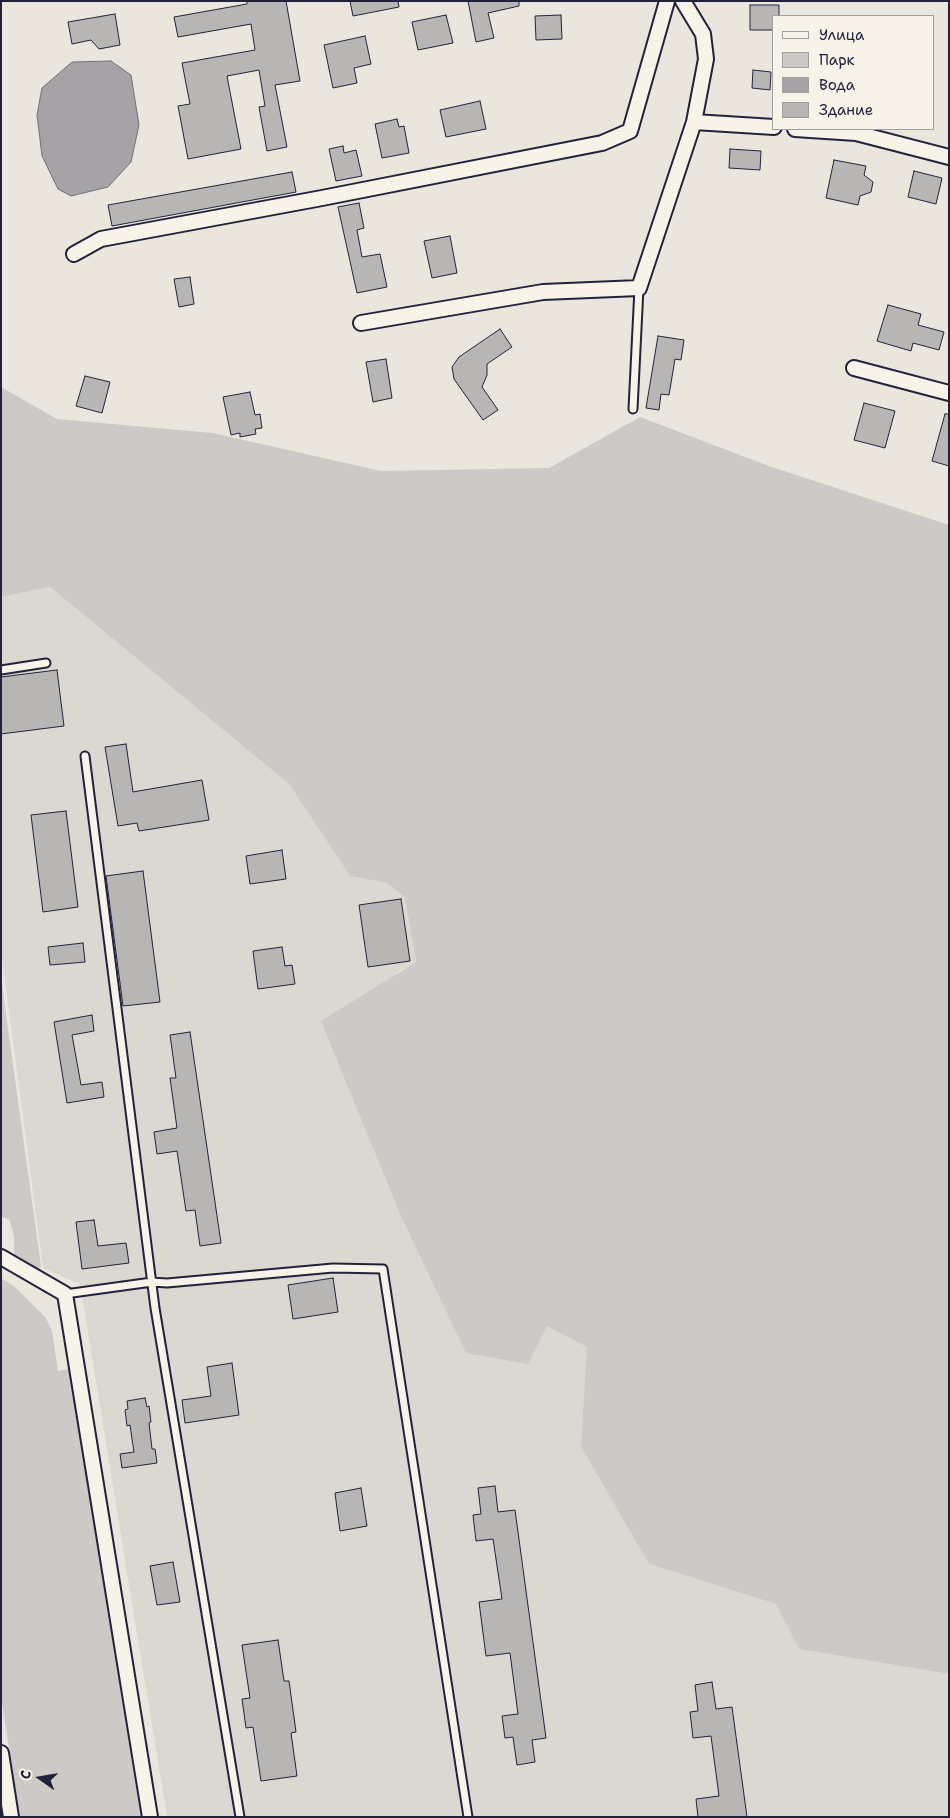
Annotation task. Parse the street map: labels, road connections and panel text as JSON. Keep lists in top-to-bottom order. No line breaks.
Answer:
{"legend":["Улица","Парк","Вода","Здание"],"north":"left"}
